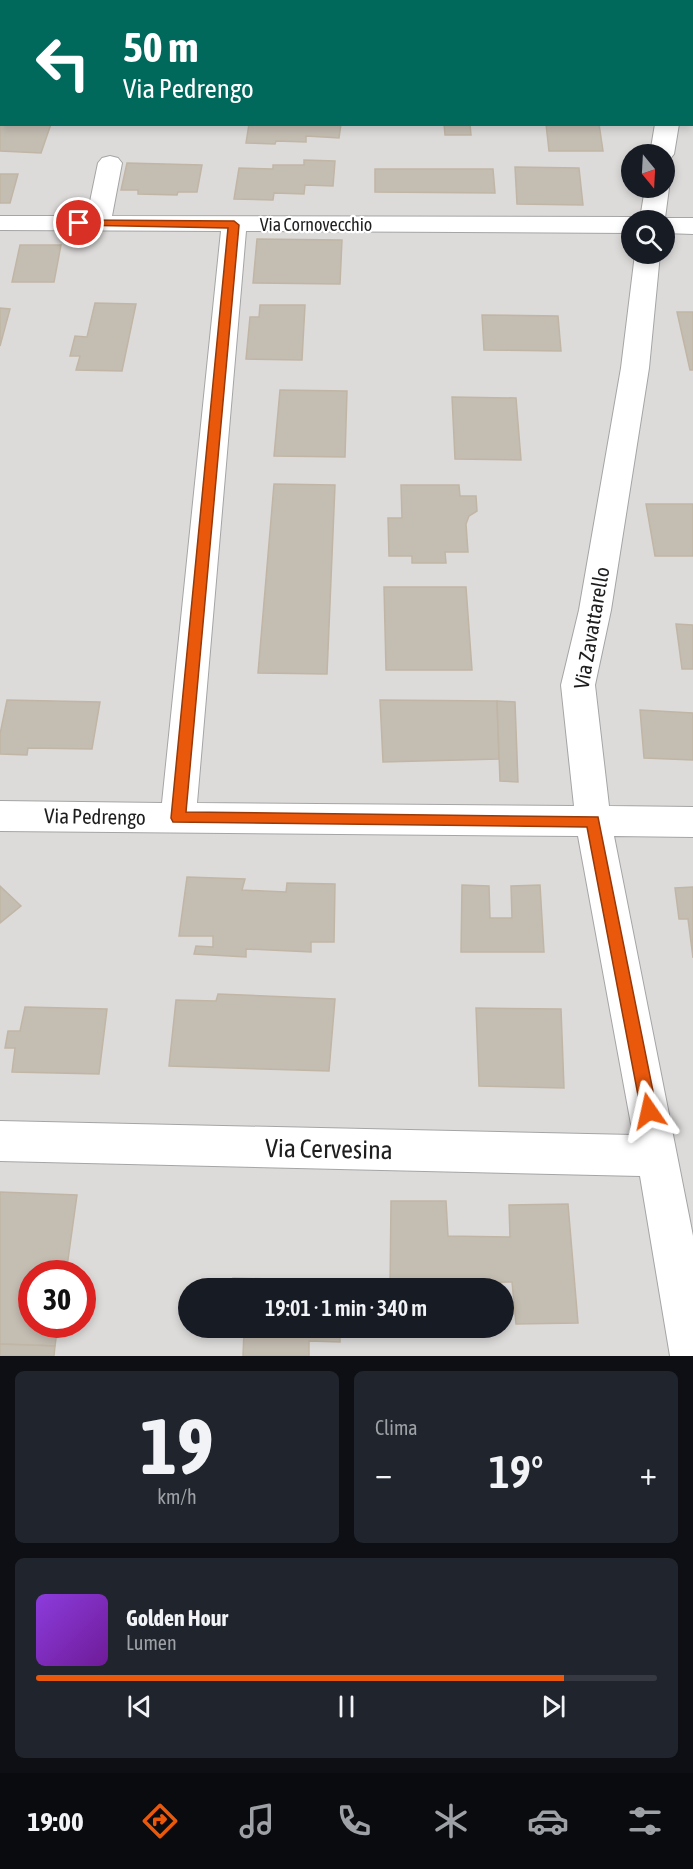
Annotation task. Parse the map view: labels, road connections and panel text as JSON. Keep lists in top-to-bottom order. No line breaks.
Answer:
{"streets":{"street":["Via Cornovecchio","Via Zavattarello","Via Pedrengo","Via Cervesina"]},"crossings":[["Via Zavattarello","Via Pedrengo"],["Via Zavattarello","Via Cervesina"]],"north":"bottom","page":{"turn":["50 m","Via Pedrengo"],"limit":"30","trip":"19:01 · 1 min · 340 m","tile":[["19","km/h"],"Clima"],"heat":["−","19°","+"],"song":["Golden Hour","Lumen"],"tabs":"19:00"}}
